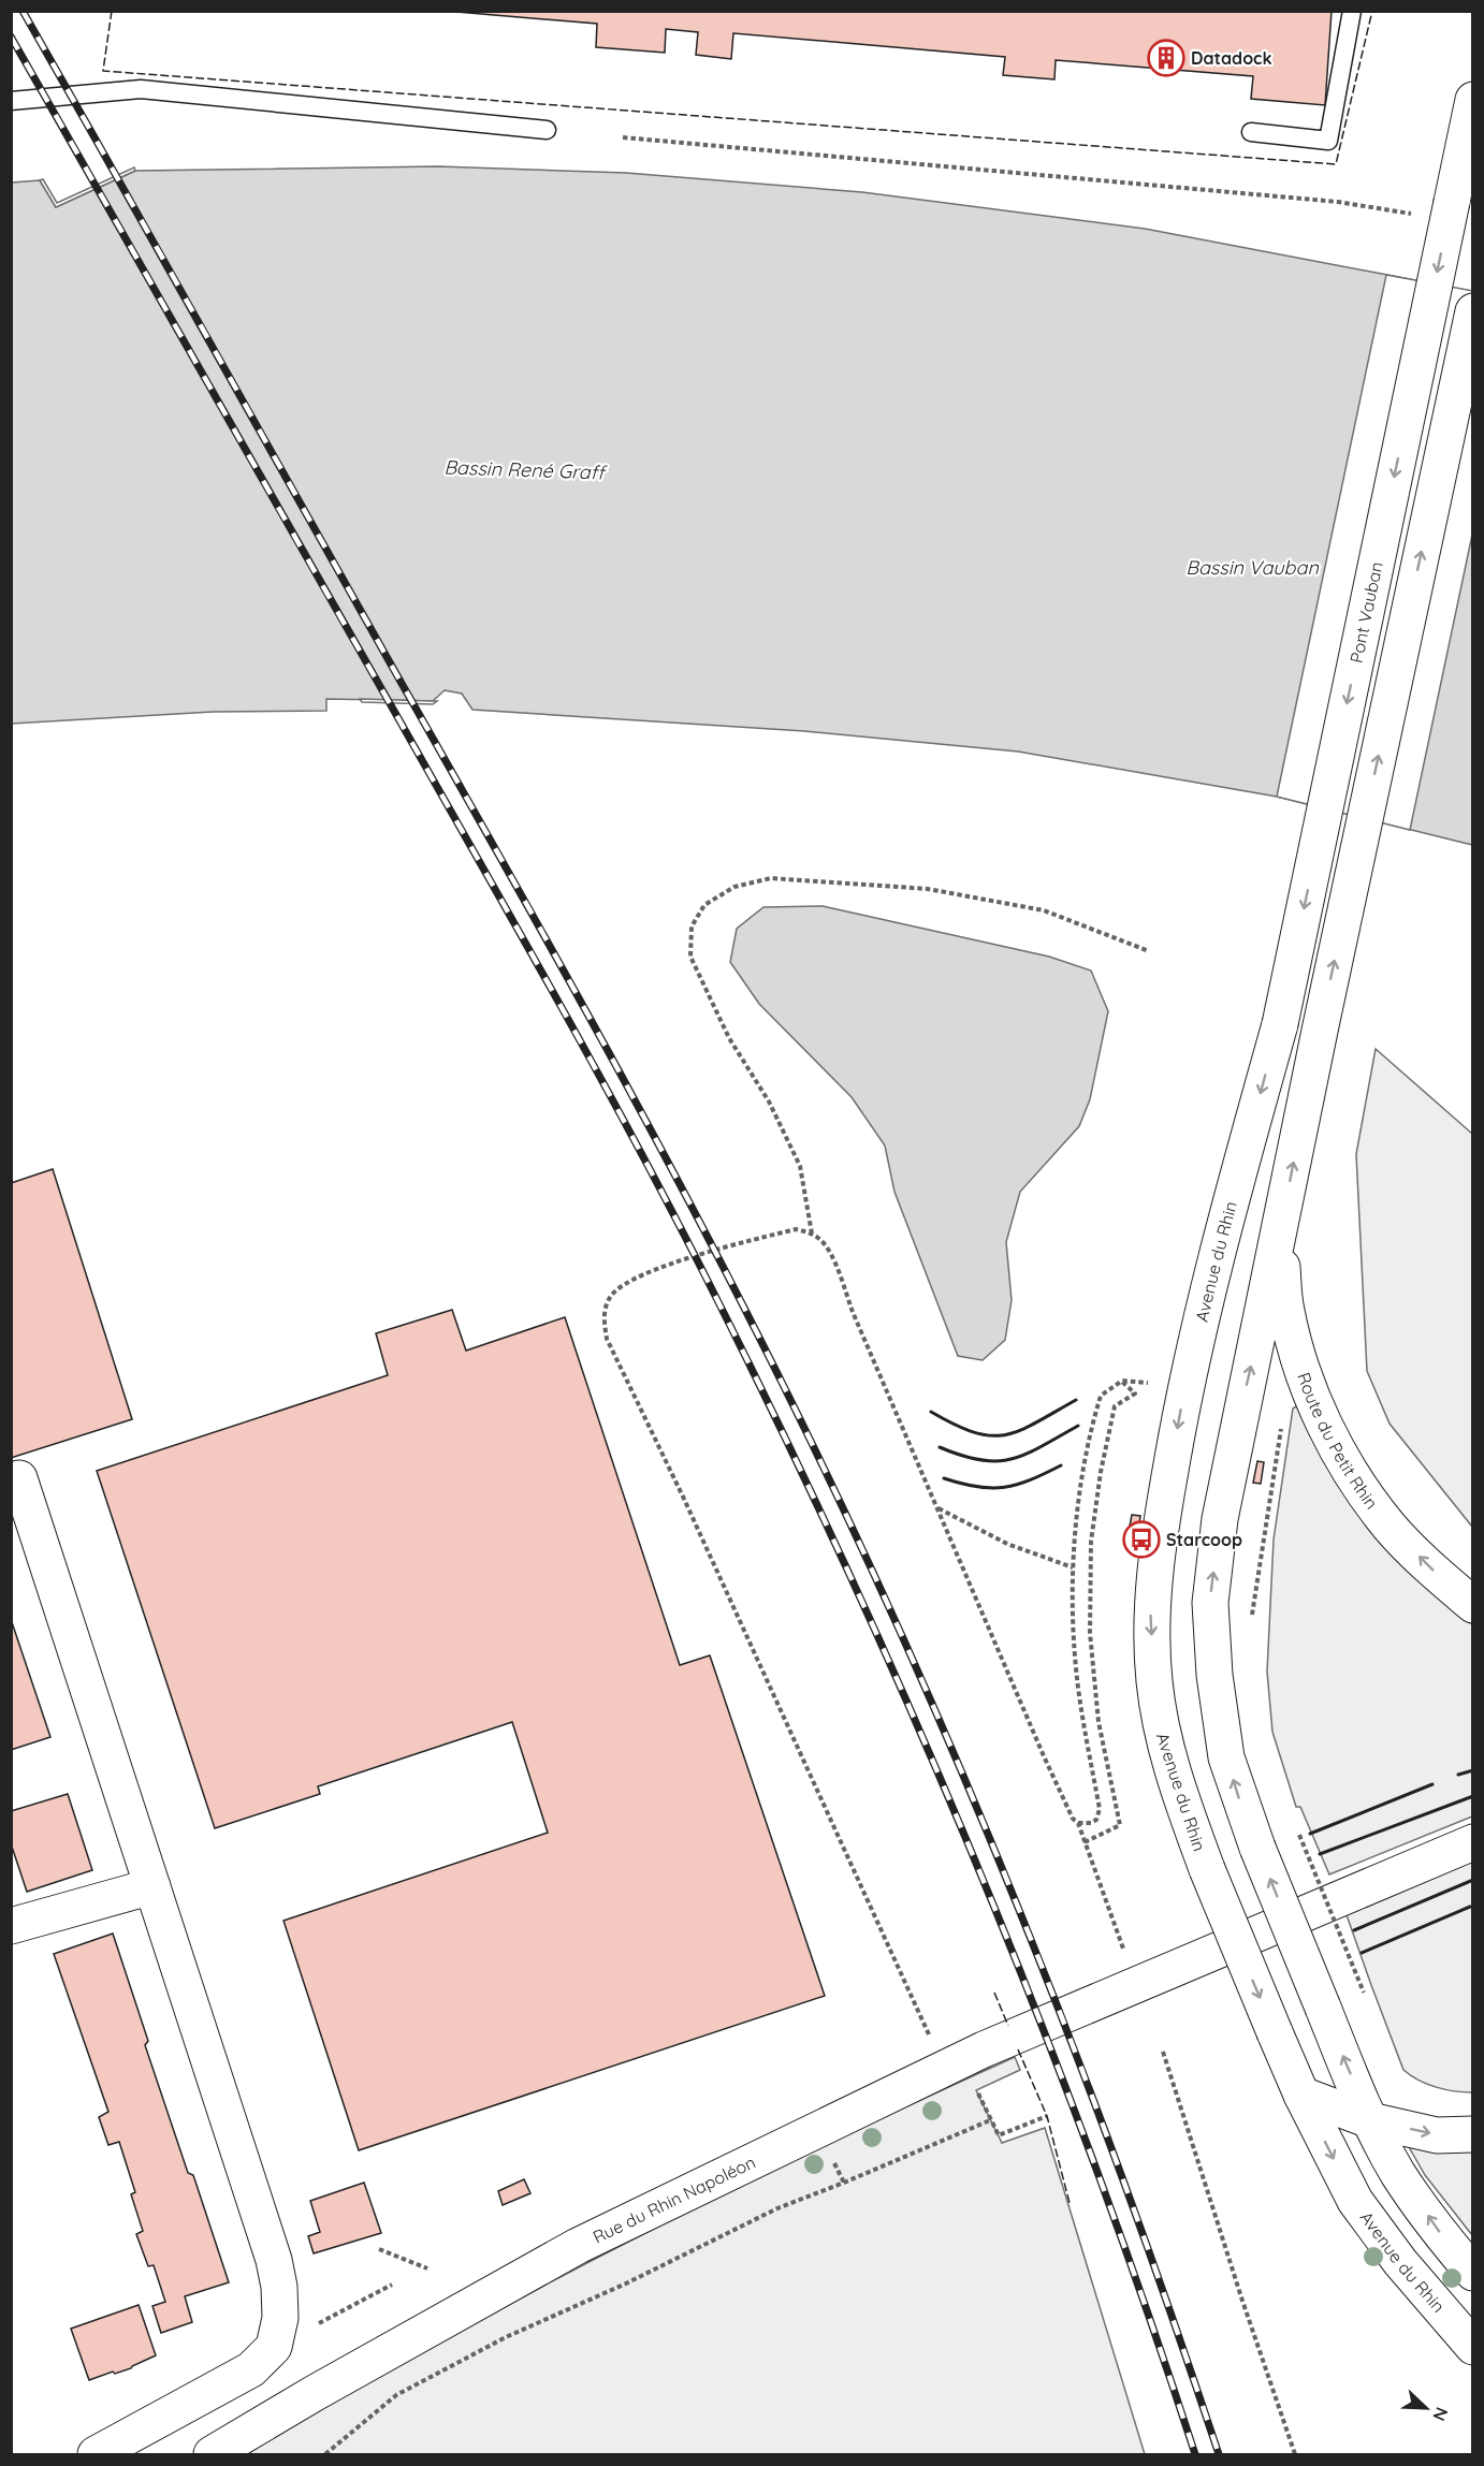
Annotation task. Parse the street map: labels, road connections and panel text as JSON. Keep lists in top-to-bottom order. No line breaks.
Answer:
{"streets":{"main road":["Pont Vauban","Avenue du Rhin","Route du Petit Rhin","Rue du Rhin Napoléon"]},"crossings":[["Pont Vauban","Avenue du Rhin"]],"one_way":["Route du Petit Rhin"],"water":["Bassin René Graff","Bassin Vauban"],"places":{"building":["Datadock"],"bus stop":["Starcoop"]},"north":"bottom right"}
